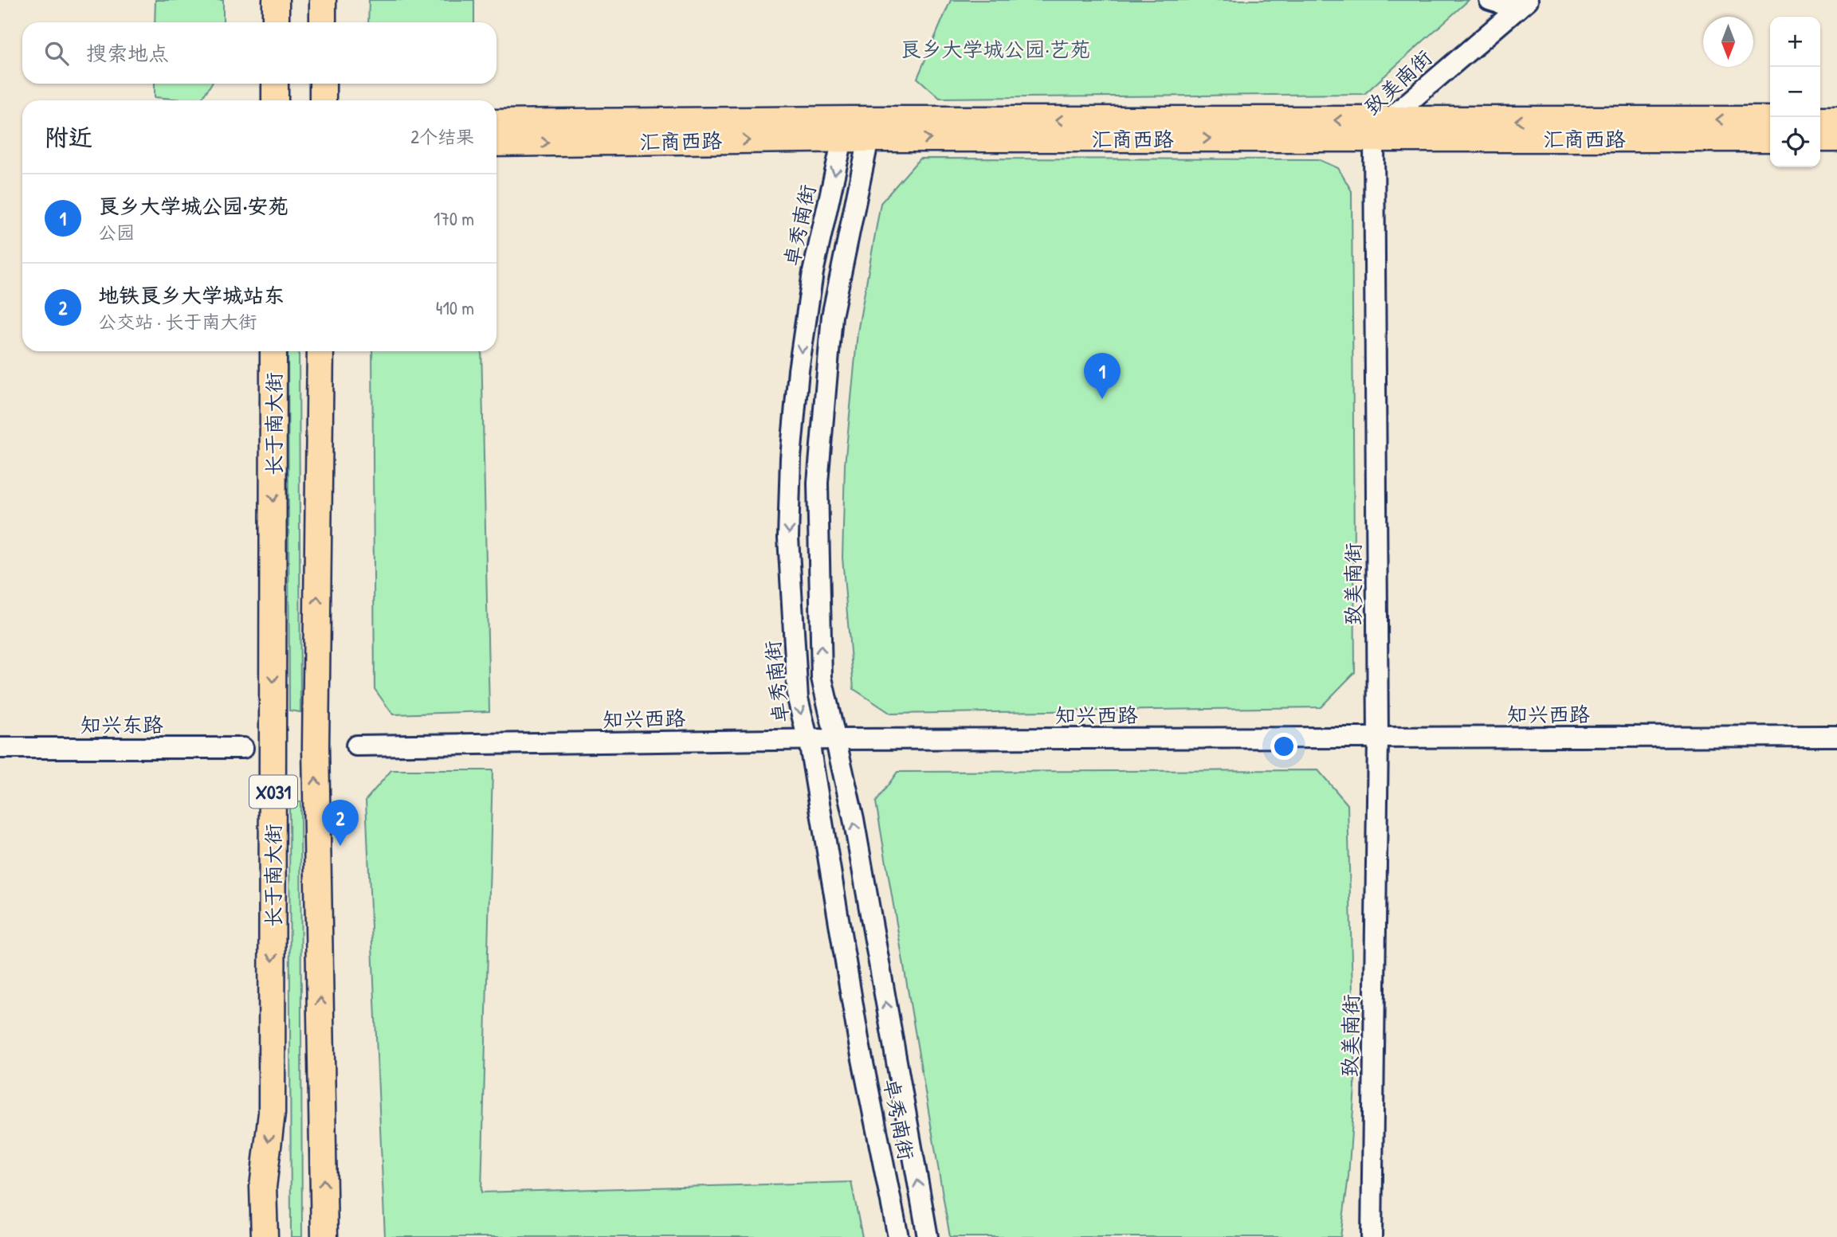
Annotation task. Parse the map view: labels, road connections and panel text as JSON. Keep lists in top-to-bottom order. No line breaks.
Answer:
{"streets":{"main road":["汇商西路","长于南大街","X031"],"street":["致美南街","卓秀南街","知兴西路","知兴东路"]},"crossings":[["致美南街","汇商西路"],["致美南街","知兴西路"],["汇商西路","卓秀南街"],["卓秀南街","知兴西路"]],"parks":["良乡大学城公园·艺苑"],"north":"bottom","page":{"map_buttons":["+","−"],"search":"搜索地点","heading":["附近","2个结果"],"list":[{"mark":"1","name":"良乡大学城公园·安苑","note":"公园","value":"170 m"},{"mark":"2","name":"地铁良乡大学城站东","note":"公交站 · 长于南大街","value":"410 m"}],"pins":["1","2"]}}
